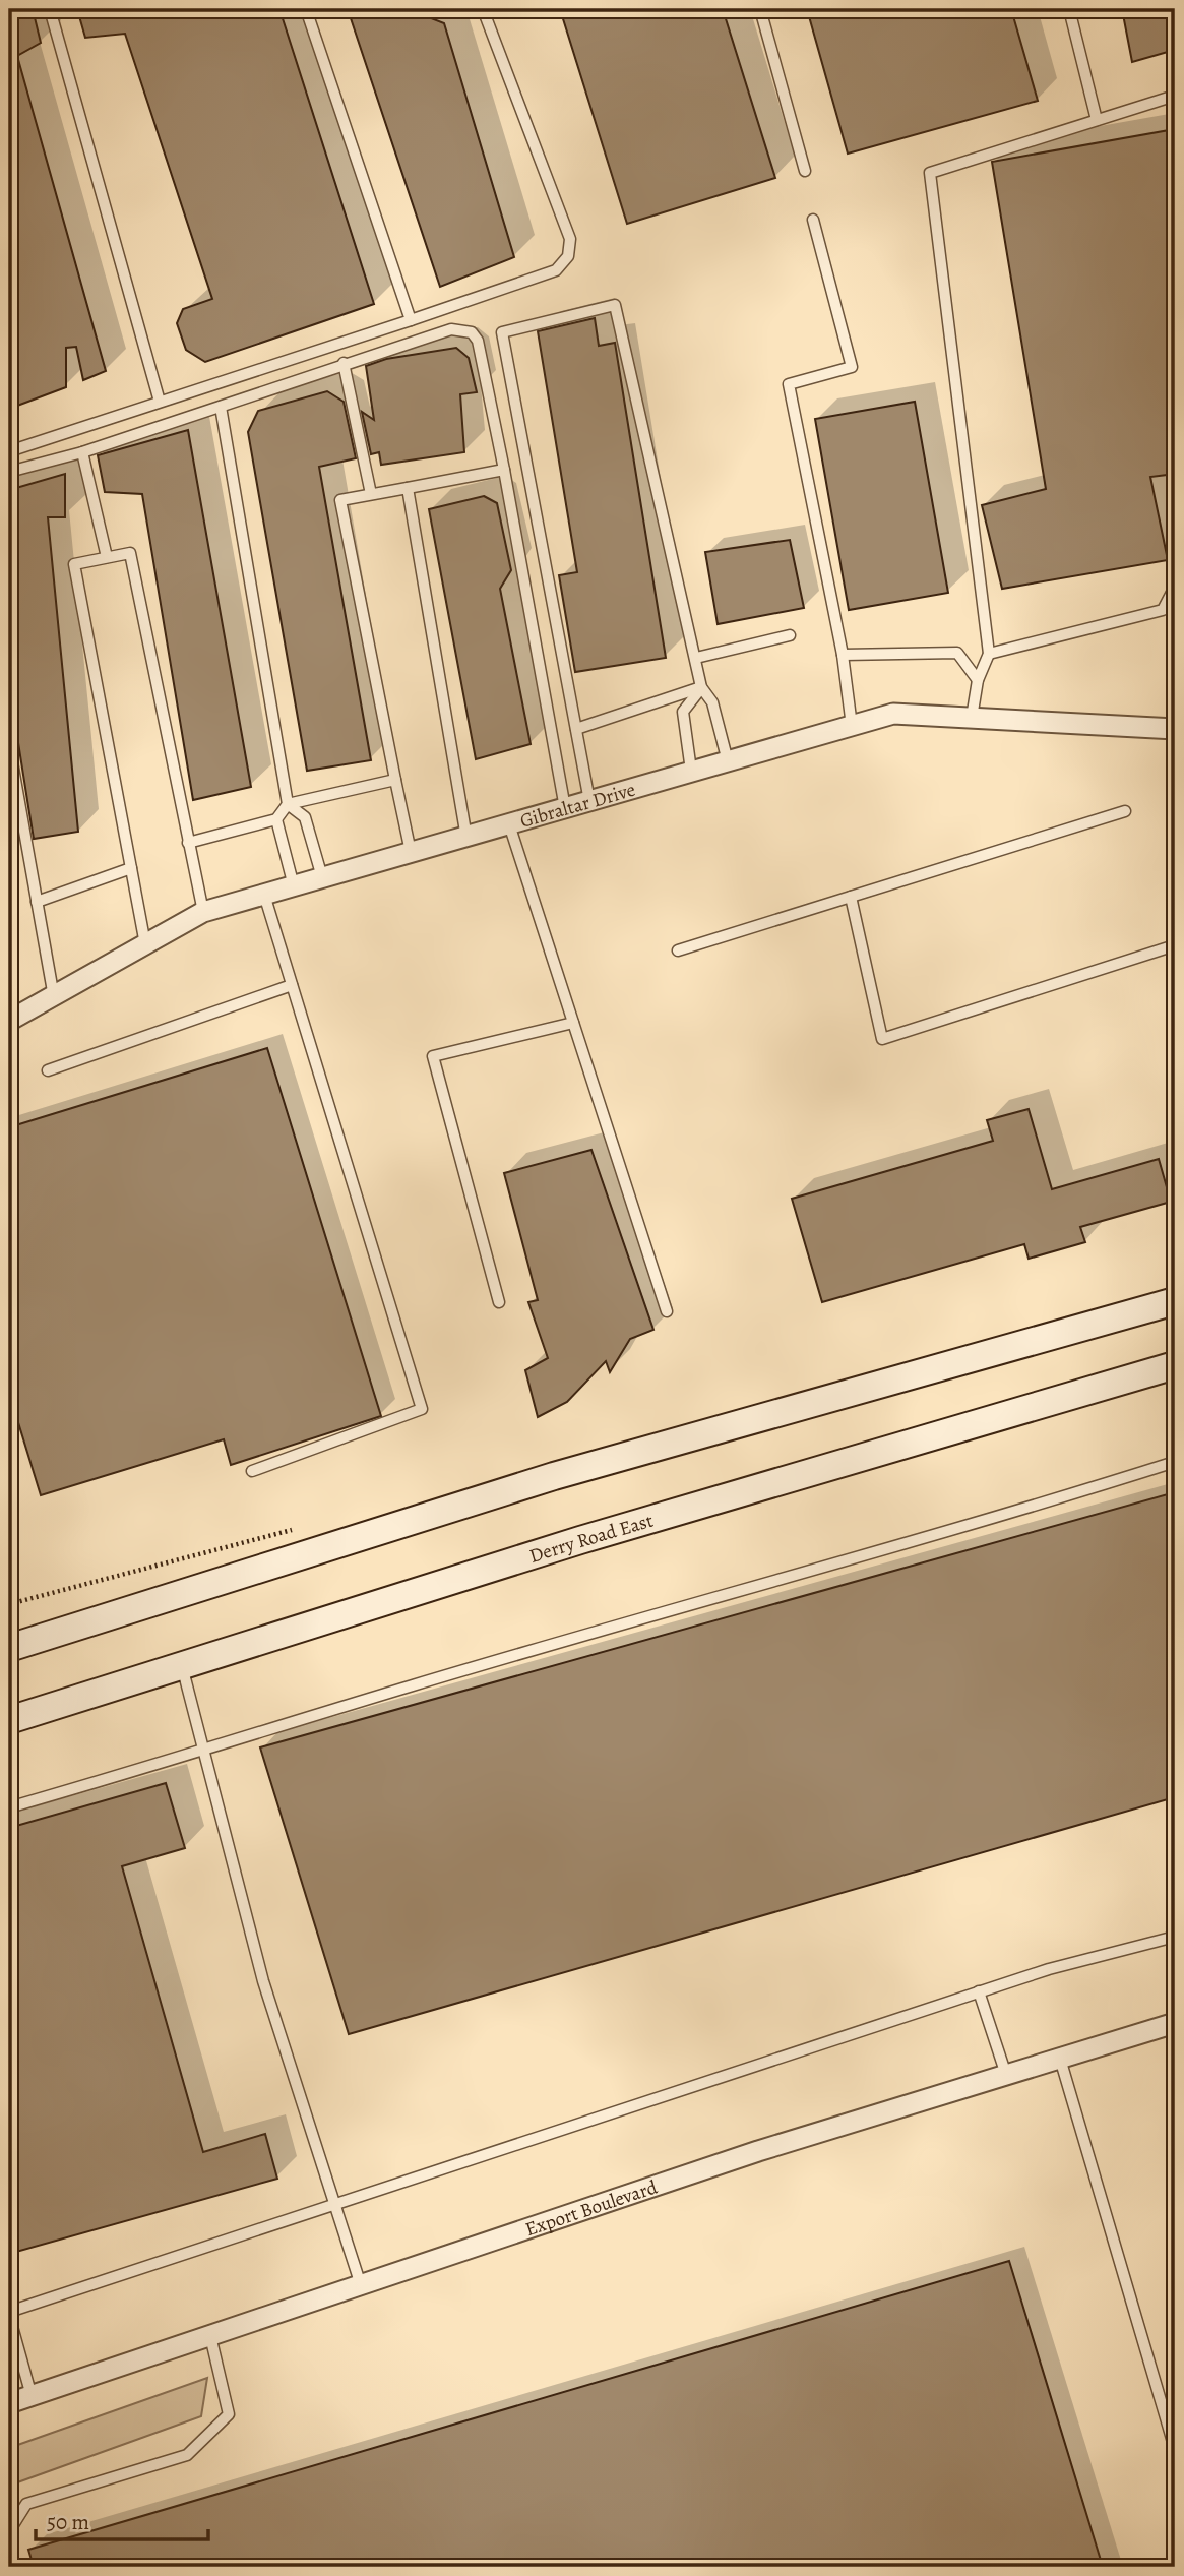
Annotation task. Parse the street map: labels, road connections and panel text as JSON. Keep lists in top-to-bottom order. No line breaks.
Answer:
{"streets":{"main road":["Derry Road East"],"street":["Gibraltar Drive","Export Boulevard"]},"scale_bar":"50 m"}
